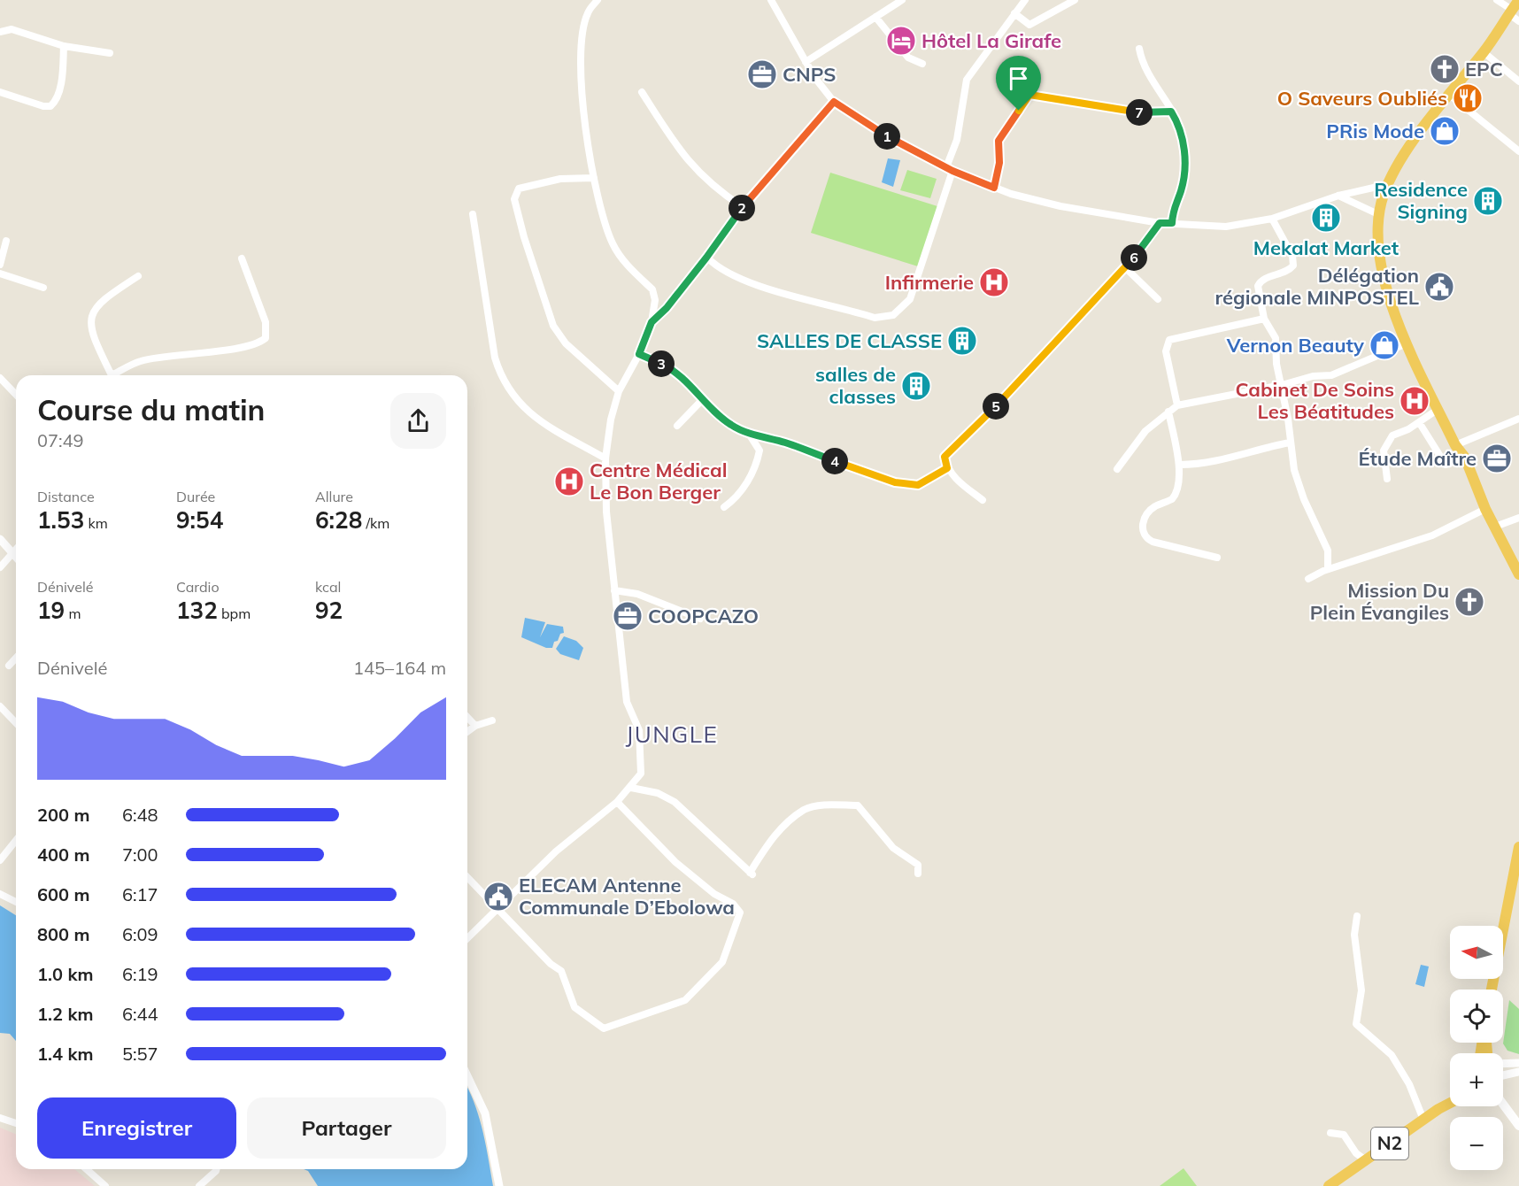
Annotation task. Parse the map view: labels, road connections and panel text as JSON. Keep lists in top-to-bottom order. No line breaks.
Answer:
{"streets":{"highway":["N2"]},"districts":["JUNGLE"],"places":{"hotel":["Hôtel La Girafe"],"church":["EPC","Mission Du Plein Évangiles"],"office":["CNPS","Étude Maître","COOPCAZO"],"restaurant":["O Saveurs Oubliés"],"shop":["PRis Mode","Vernon Beauty"],"building":["Residence Signing","Mekalat Market","SALLES DE CLASSE","salles de classes"],"hospital":["Infirmerie","Cabinet De Soins Les Béatitudes","Centre Médical Le Bon Berger"],"public building":["Délégation régionale MINPOSTEL","ELECAM Antenne Communale D’Ebolowa"]},"north":"left","page":{"pins":["7","1","2","6","3","5","4"],"heading":["Course du matin","07:49"],"stats":[["Distance","1.53 km"],["Durée","9:54"],["Allure","6:28 /km"],["Dénivelé","19 m"],["Cardio","132 bpm"],["kcal","92"]],"chart":["Dénivelé","145–164 m"],"list":[{"name":"200 m","note":"6:48"},{"name":"400 m","note":"7:00"},{"name":"600 m","note":"6:17"},{"name":"800 m","note":"6:09"},{"name":"1.0 km","note":"6:19"},{"name":"1.2 km","note":"6:44"},{"name":"1.4 km","note":"5:57"}],"map_buttons":["+","−"],"buttons":["Enregistrer","Partager"]}}
